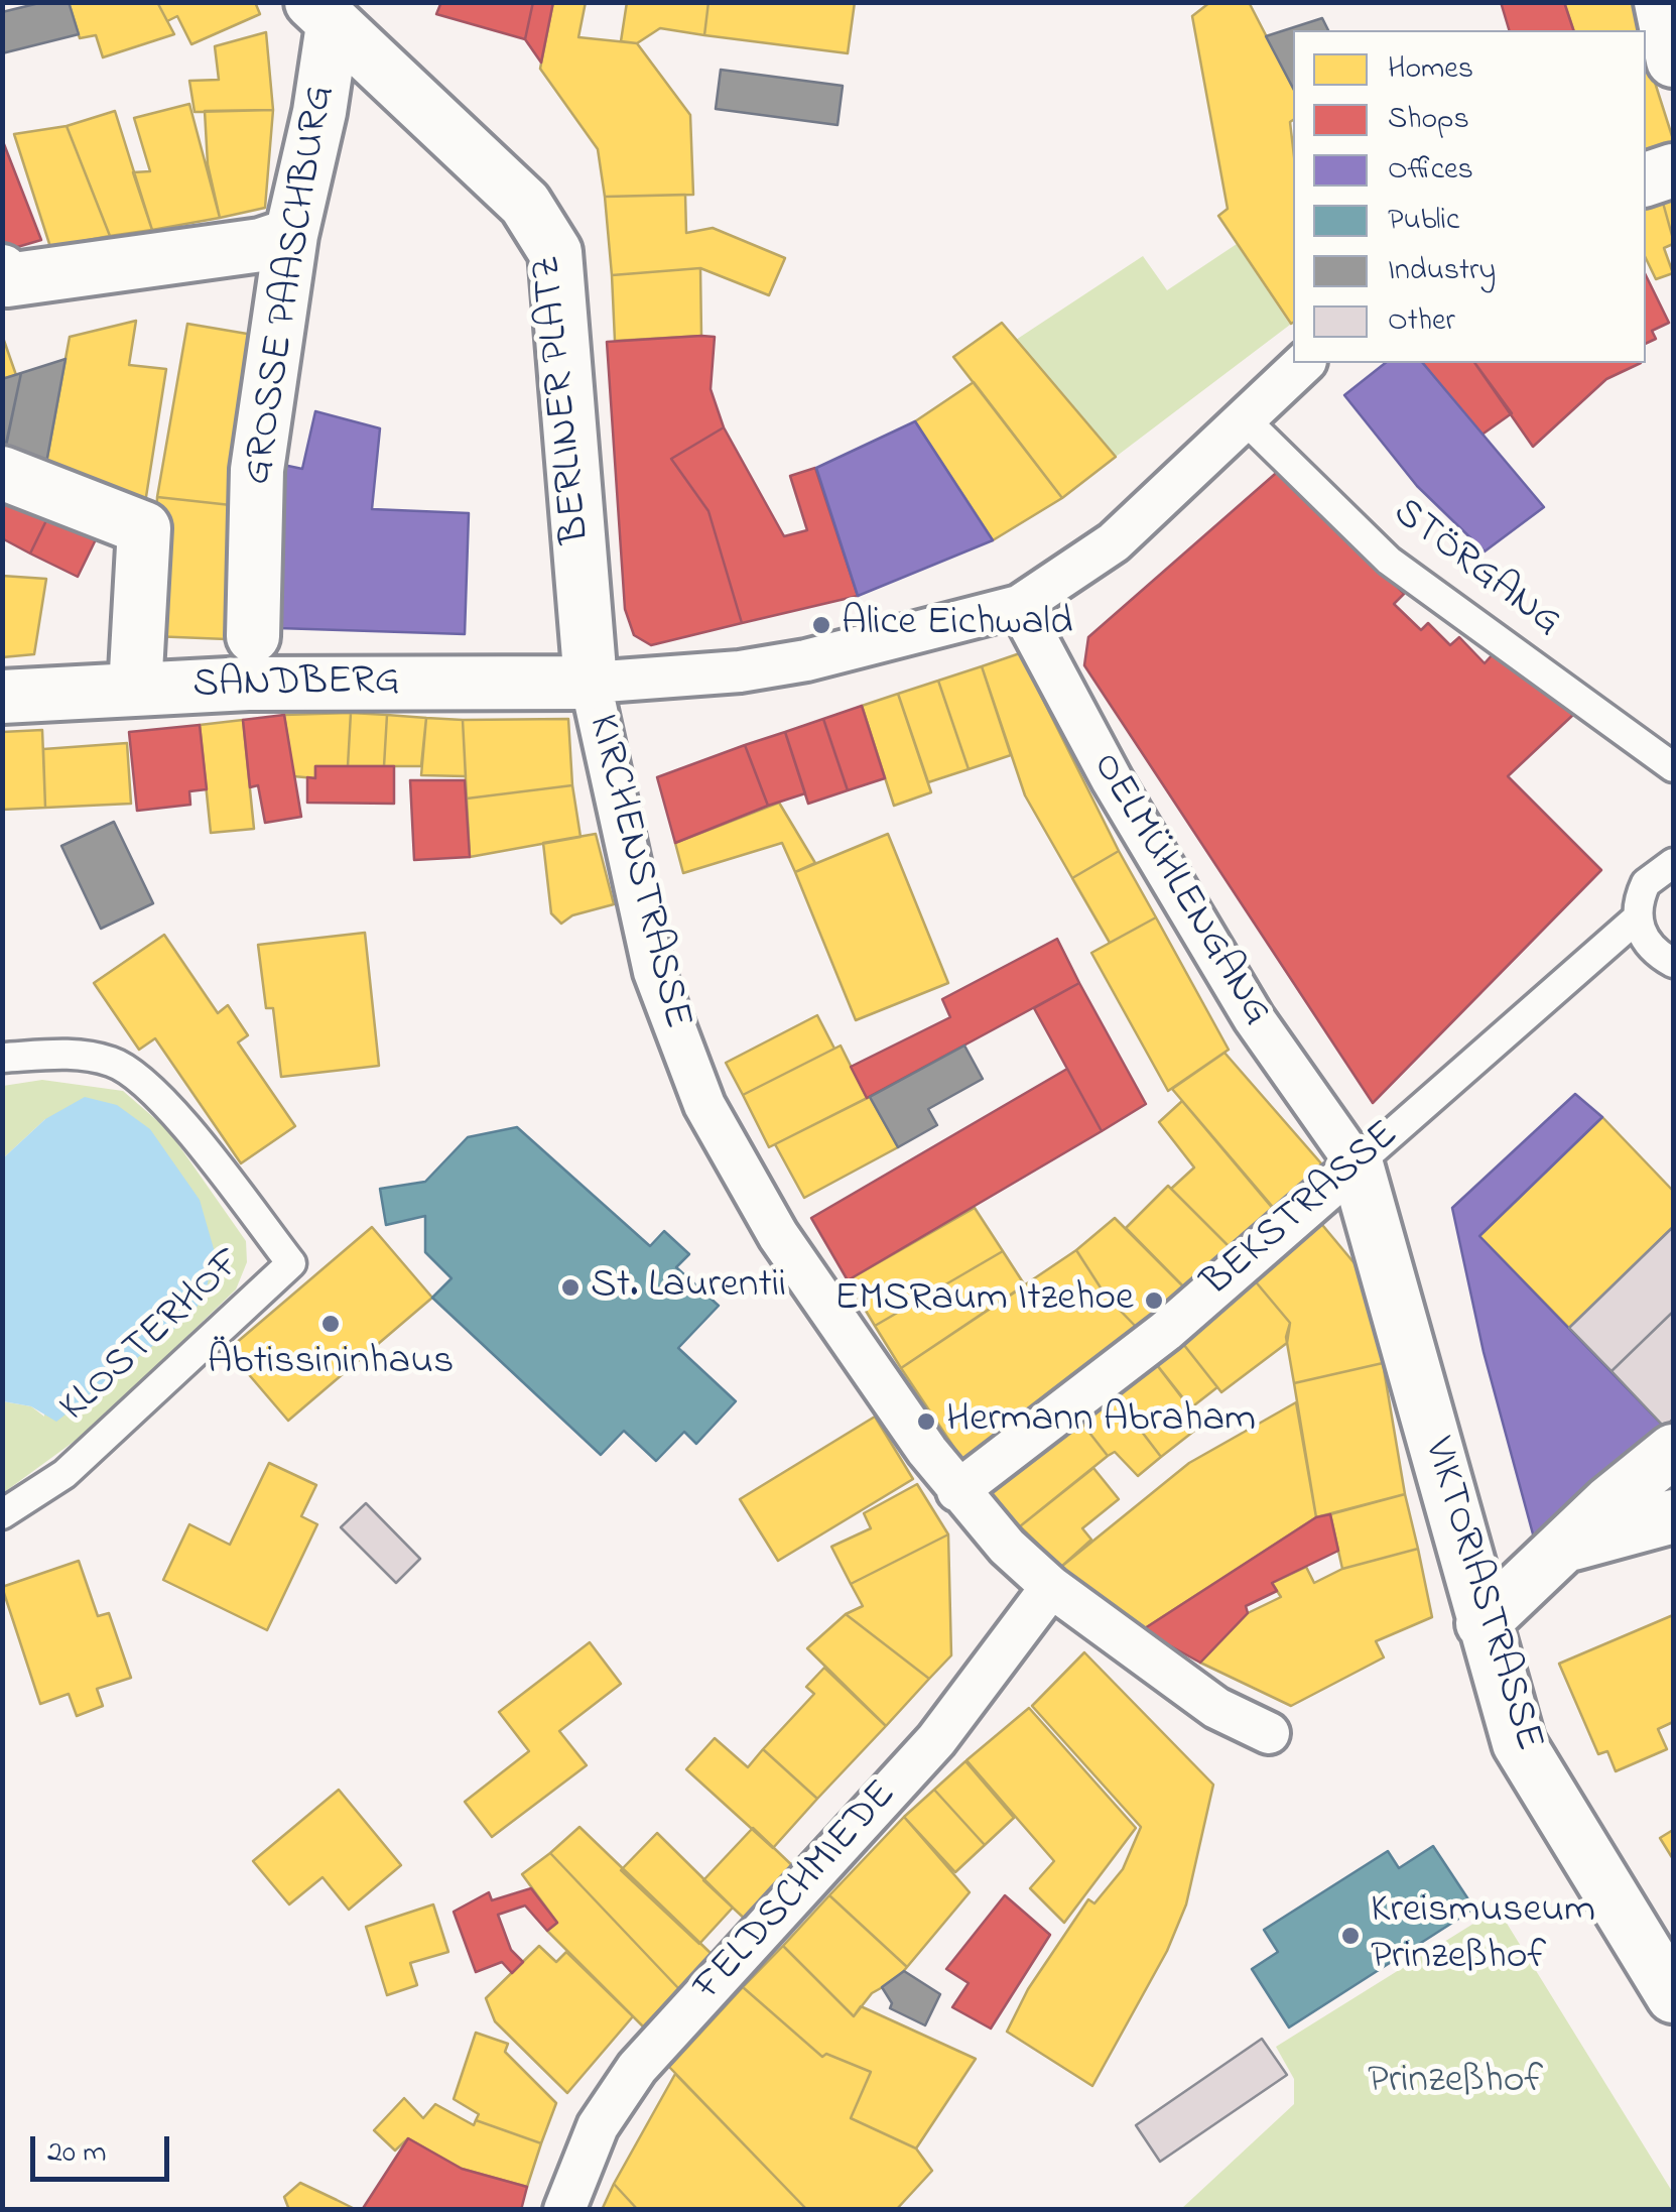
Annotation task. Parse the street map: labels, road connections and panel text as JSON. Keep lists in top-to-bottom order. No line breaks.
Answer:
{"streets":{"street":["GROSSE PAASCHBURG","BERLINER PLATZ","SANDBERG","KIRCHENSTRASSE","OELMÜHLENGANG","BEKSTRASSE","VIKTORIASTRASSE","FELDSCHMIEDE"],"lane":["STÖRGANG","KLOSTERHOF"]},"crossings":[["GROSSE PAASCHBURG","BERLINER PLATZ"],["BERLINER PLATZ","SANDBERG"],["BERLINER PLATZ","KIRCHENSTRASSE"],["SANDBERG","KIRCHENSTRASSE"],["KIRCHENSTRASSE","BEKSTRASSE"],["KIRCHENSTRASSE","FELDSCHMIEDE"],["OELMÜHLENGANG","BEKSTRASSE"],["OELMÜHLENGANG","VIKTORIASTRASSE"],["BEKSTRASSE","VIKTORIASTRASSE"]],"parks":["Prinzeßhof"],"places":["Alice Eichwald","St. Laurentii","EMSRaum Itzehoe","Äbtissininhaus","Hermann Abraham","Kreismuseum Prinzeßhof"],"legend":["Homes","Shops","Offices","Public","Industry","Other"],"scale_bar":"20 m"}
